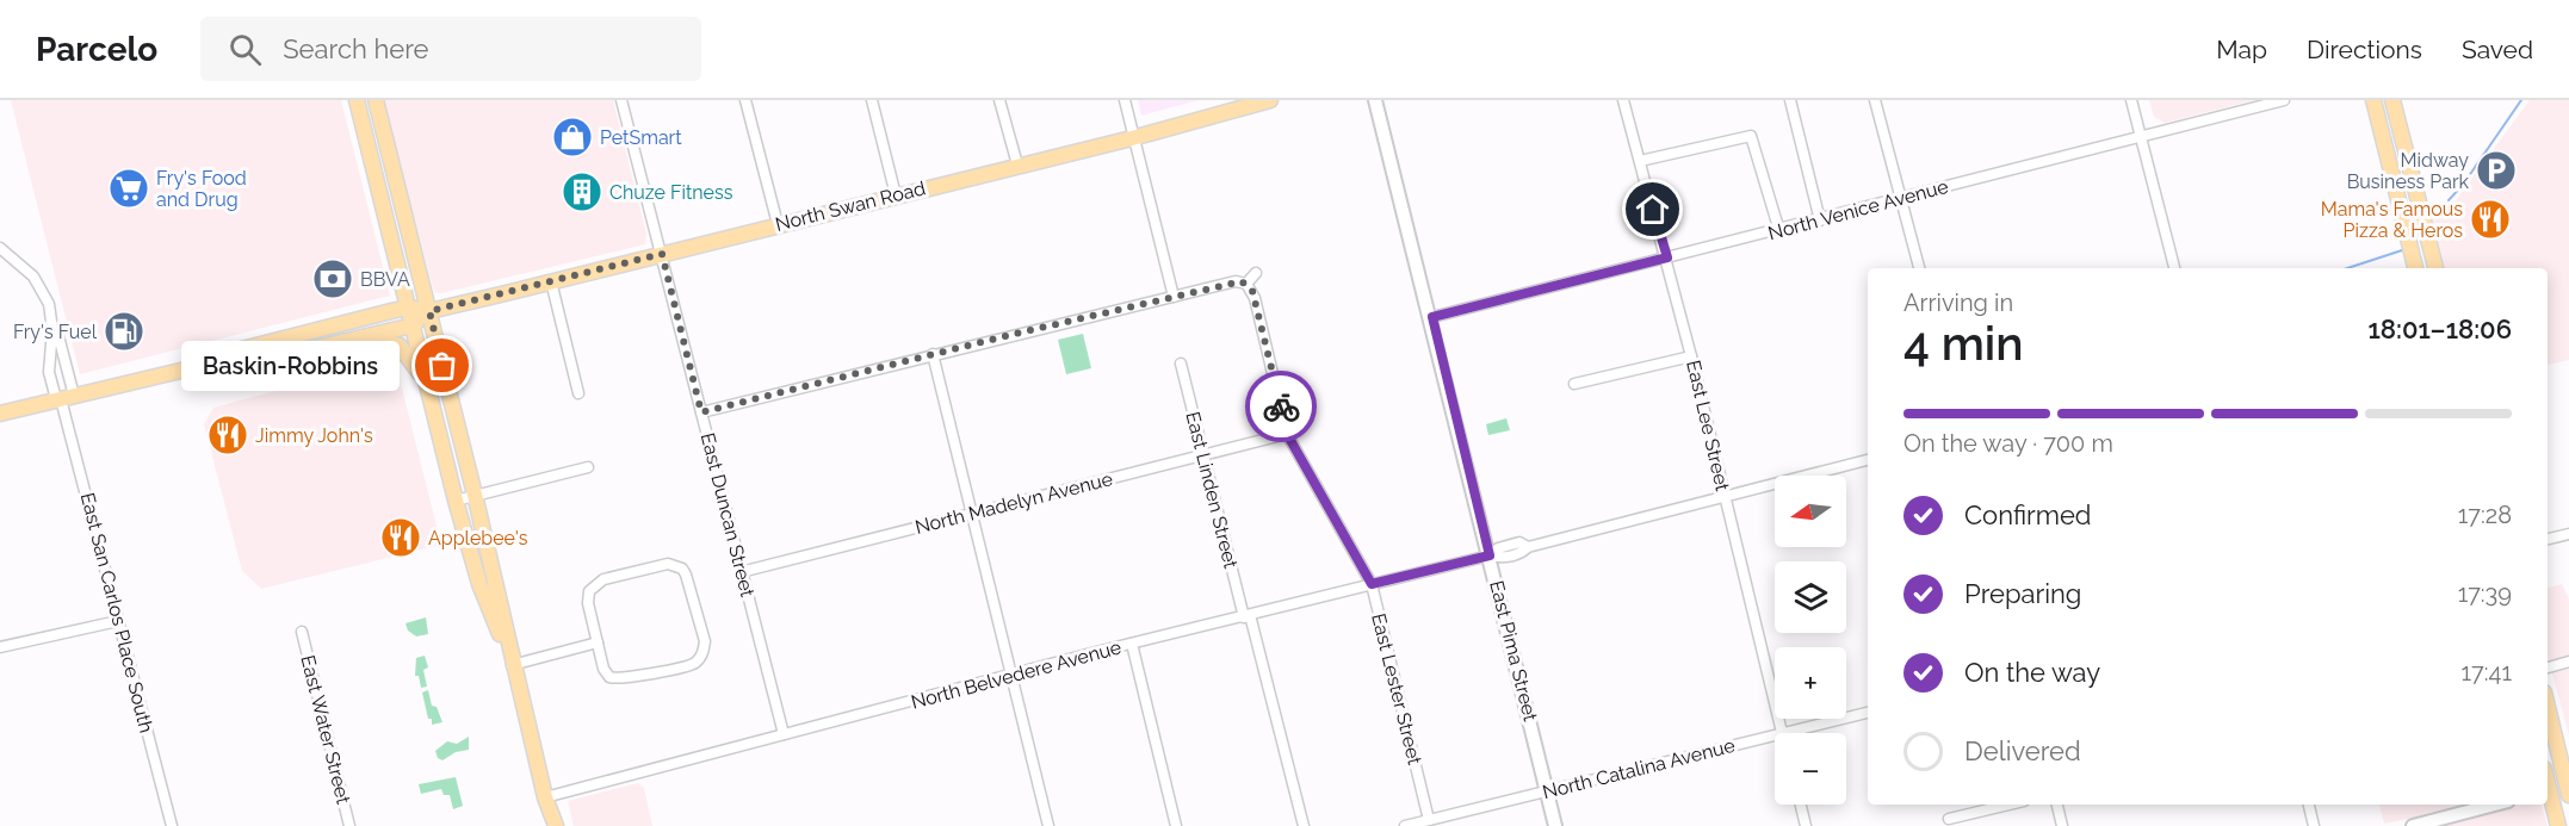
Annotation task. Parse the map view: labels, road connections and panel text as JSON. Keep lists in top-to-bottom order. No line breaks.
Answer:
{"streets":{"main road":["North Swan Road"],"street":["North Venice Avenue","East Lee Street","East Linden Street","North Madelyn Avenue","East Duncan Street","East San Carlos Place South","East Pima Street","North Belvedere Avenue","East Lester Street","East Water Street","North Catalina Avenue"]},"crossings":[["North Swan Road","East Duncan Street"],["North Swan Road","East San Carlos Place South"],["North Venice Avenue","East Lee Street"],["North Venice Avenue","East Pima Street"],["East Lee Street","North Belvedere Avenue"],["East Lee Street","North Catalina Avenue"],["East Linden Street","North Madelyn Avenue"],["East Linden Street","North Belvedere Avenue"],["North Madelyn Avenue","East Duncan Street"],["North Madelyn Avenue","East Lester Street"],["East Duncan Street","North Belvedere Avenue"],["East Pima Street","North Belvedere Avenue"],["East Pima Street","North Catalina Avenue"],["North Belvedere Avenue","East Lester Street"],["East Lester Street","North Catalina Avenue"]],"places":{"shop":["PetSmart"],"parking":["Midway Business Park"],"supermarket":["Fry's Food and Drug"],"building":["Chuze Fitness"],"restaurant":["Mama's Famous Pizza & Heros","Jimmy John's","Applebee's"],"bank":["BBVA"],"fuel station":["Fry's Fuel"],"other":["Baskin-Robbins"]},"north":"left","page":{"header":"Parcelo","search":"Search here","nav":["Map","Directions","Saved"],"heading":["4 min","Arriving in","18:01–18:06"],"bubble":"Baskin-Robbins","bar":"On the way · 700 m","map_buttons":["+","−"],"list":[["Confirmed","17:28"],["Preparing","17:39"],["On the way","17:41"],"Delivered"]}}
